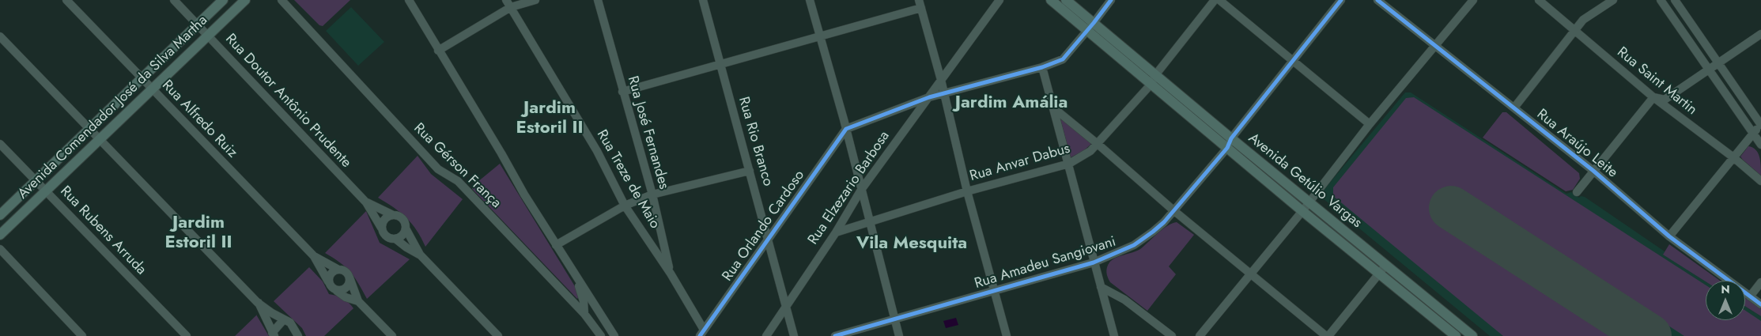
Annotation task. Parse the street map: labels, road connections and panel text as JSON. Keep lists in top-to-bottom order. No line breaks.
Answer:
{"streets":{"main road":["Avenida Comendador José da Silva Martha","Avenida Getúlio Vargas"],"street":["Rua Saint Martin","Rua Doutor Antônio Prudente","Rua Alfredo Ruiz","Rua José Fernandes","Rua Rio Branco","Rua Araújo Leite","Rua Anvar Dabus","Rua Gérson França","Rua Treze de Maio","Rua Elzezario Barbosa","Rua Orlando Cardoso","Rua Rubens Arruda","Rua Amadeu Sangiovani"]},"crossings":[["Rua Doutor Antônio Prudente","Avenida Comendador José da Silva Martha"],["Avenida Comendador José da Silva Martha","Rua Alfredo Ruiz"],["Avenida Comendador José da Silva Martha","Rua Rubens Arruda"],["Rua José Fernandes","Rua Treze de Maio"],["Rua Rio Branco","Rua Elzezario Barbosa"],["Rua Rio Branco","Rua Orlando Cardoso"],["Rua Anvar Dabus","Avenida Getúlio Vargas"],["Rua Anvar Dabus","Rua Elzezario Barbosa"],["Rua Treze de Maio","Rua Orlando Cardoso"],["Avenida Getúlio Vargas","Rua Amadeu Sangiovani"]],"districts":["Jardim Amália","Jardim Estoril II","Jardim Estoril II","Vila Mesquita"],"north":"top"}
